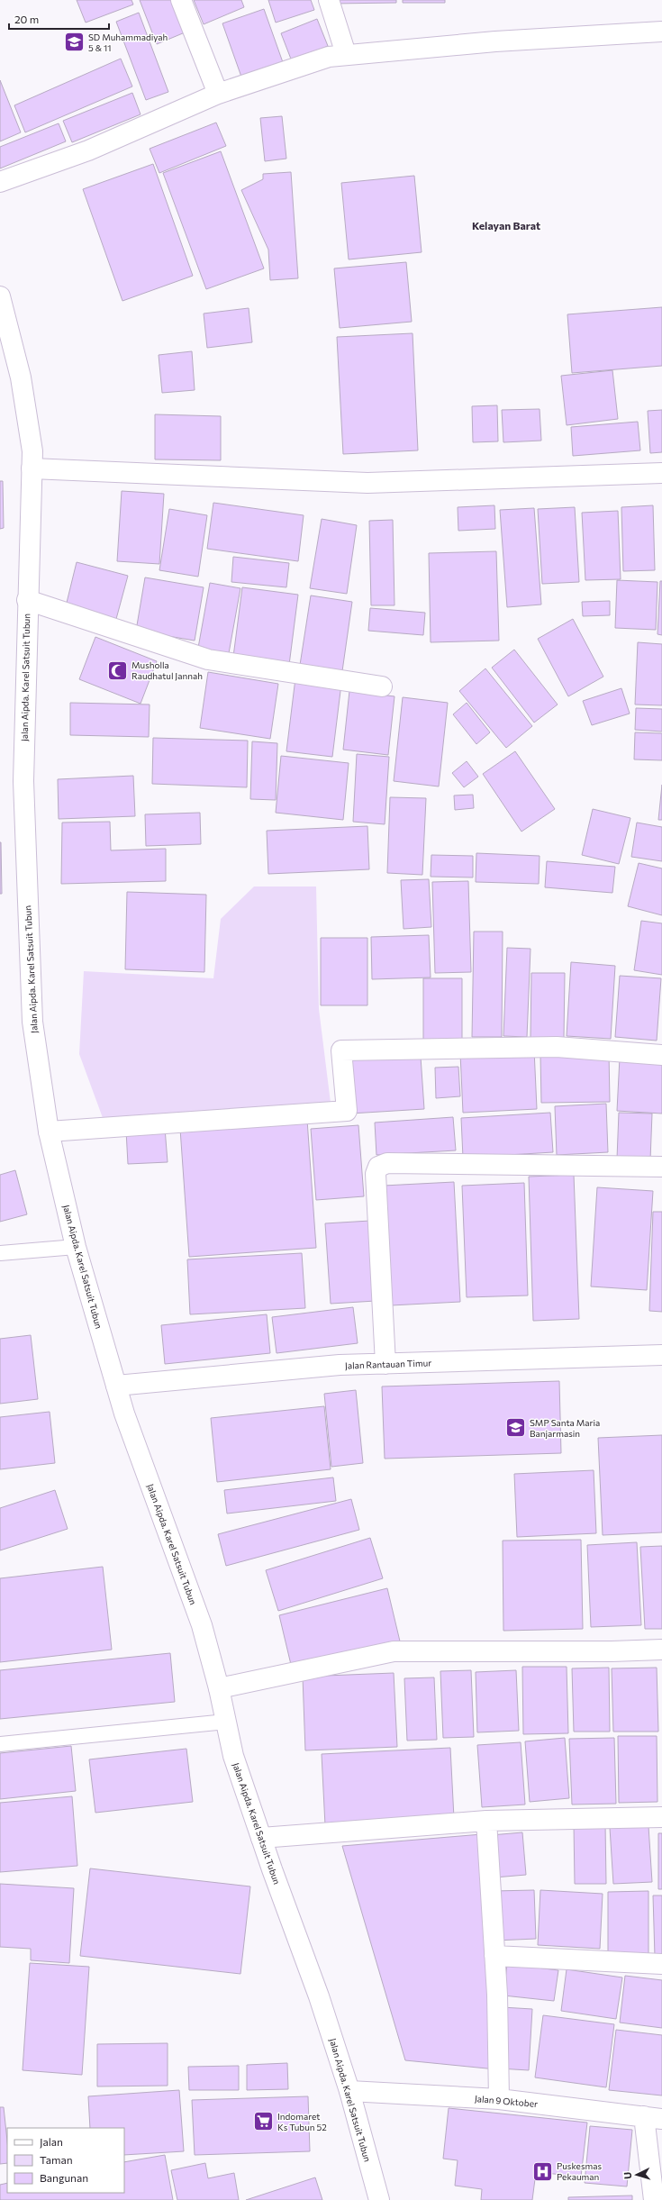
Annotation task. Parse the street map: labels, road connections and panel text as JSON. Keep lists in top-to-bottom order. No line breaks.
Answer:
{"streets":{"street":["Jalan Aipda. Karel Satsuit Tubun","Jalan Rantauan Timur","Jalan 9 Oktober"]},"crossings":[["Jalan Aipda. Karel Satsuit Tubun","Jalan Rantauan Timur"],["Jalan Aipda. Karel Satsuit Tubun","Jalan 9 Oktober"]],"districts":["Kelayan Barat"],"places":{"school or university":["SD Muhammadiyah 5 & 11","SMP Santa Maria Banjarmasin"],"mosque":["Musholla Raudhatul Jannah"],"supermarket":["Indomaret Ks Tubun 52"],"hospital":["Puskesmas Pekauman"]},"legend":["Jalan","Taman","Bangunan"],"scale_bar":"20 m","north":"left"}
